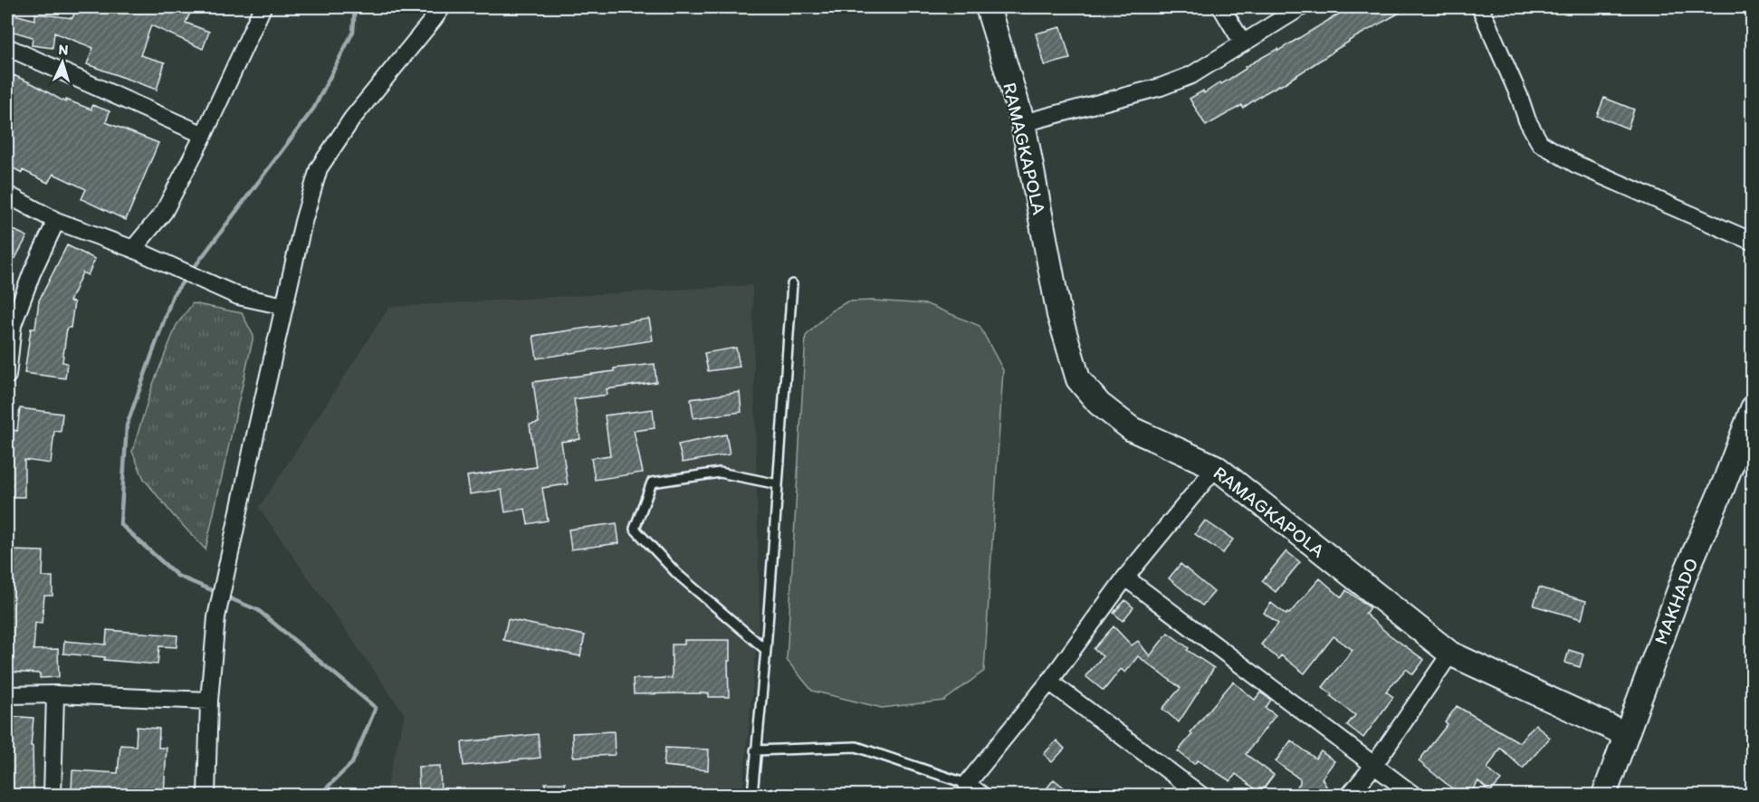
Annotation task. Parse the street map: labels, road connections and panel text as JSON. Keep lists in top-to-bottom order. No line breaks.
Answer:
{"streets":{"street":["RAMAGKAPOLA","MAKHADO"]},"crossings":[["RAMAGKAPOLA","MAKHADO"]],"north":"top"}
